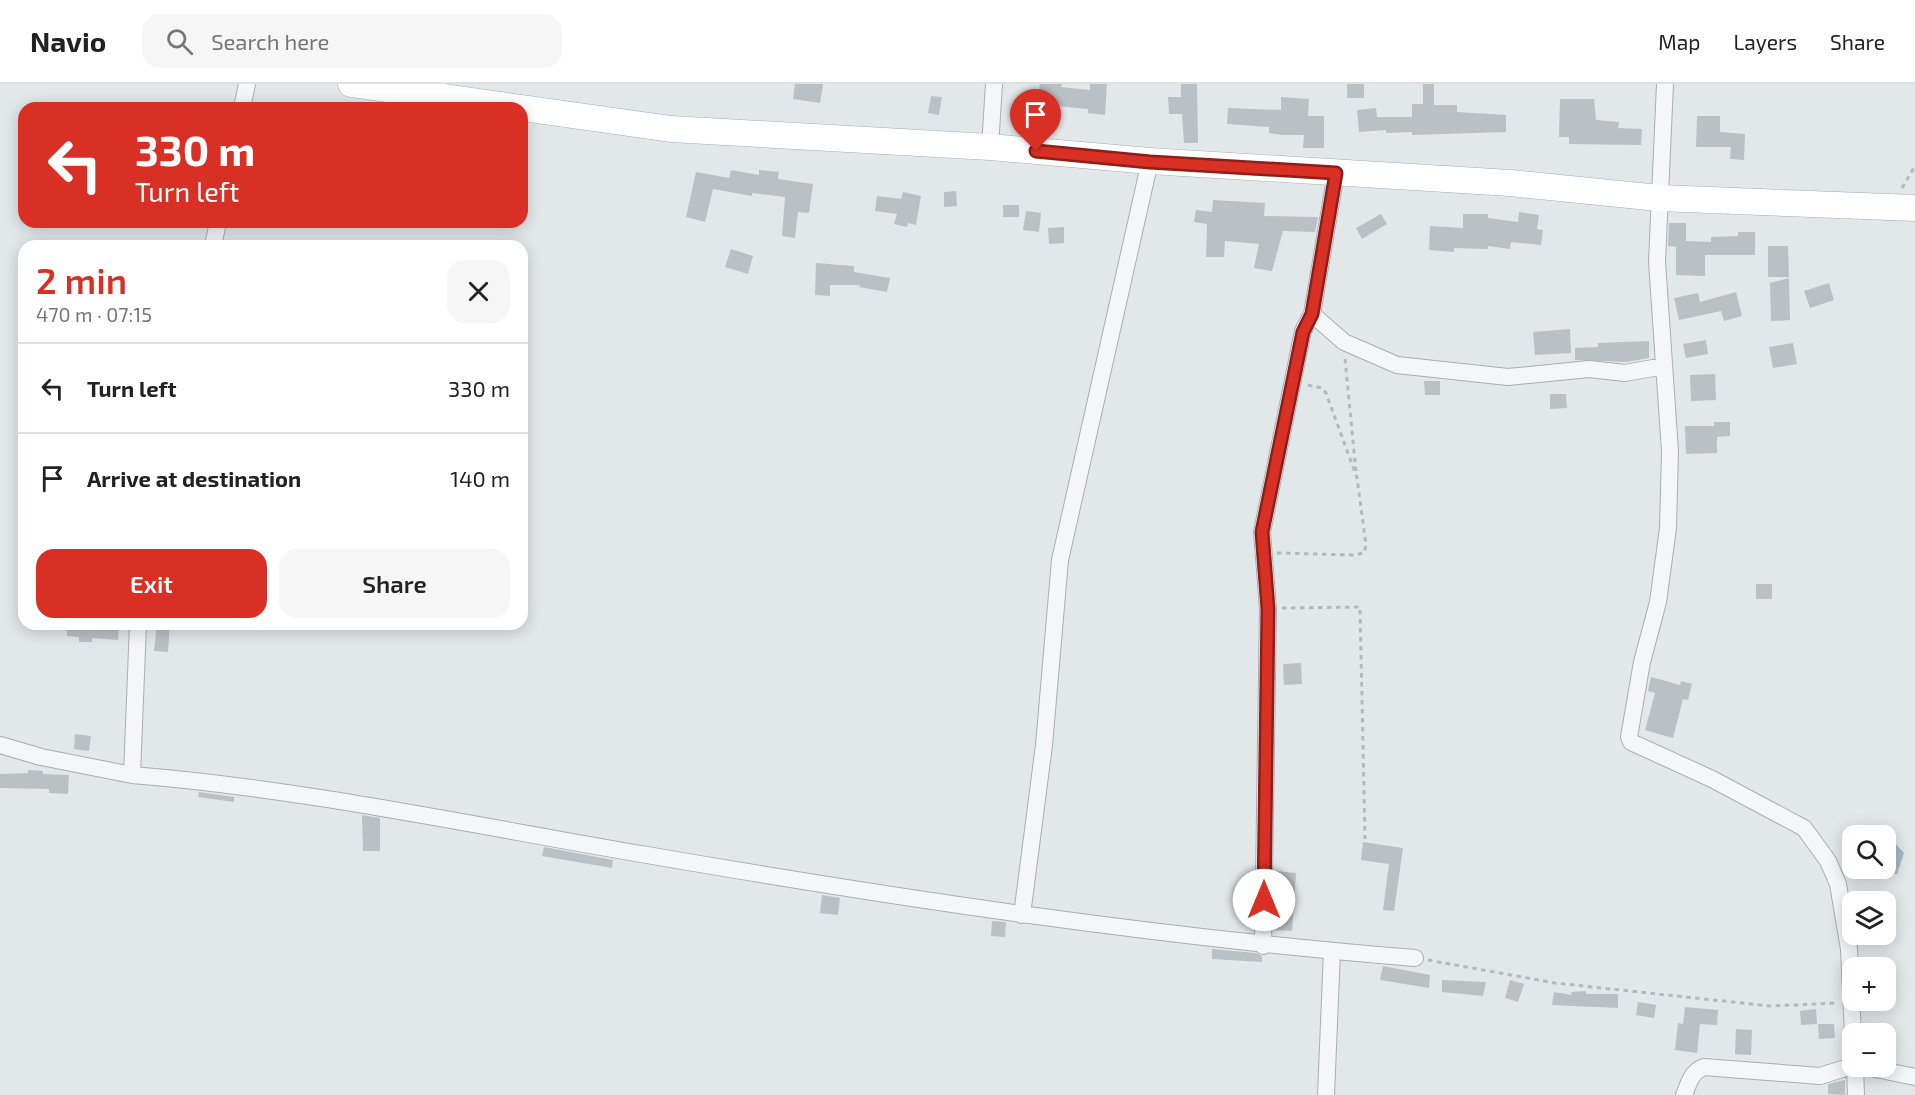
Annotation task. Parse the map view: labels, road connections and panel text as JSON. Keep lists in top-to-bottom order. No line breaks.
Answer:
{"page":{"header":"Navio","search":"Search here","nav":["Map","Layers","Share"],"turn":["330 m","Turn left"],"heading":["2 min","470 m · 07:15"],"list":[{"name":"Turn left","value":"330 m"},{"name":"Arrive at destination","value":"140 m"}],"buttons":["Exit","Share"],"map_buttons":["+","−"]}}
